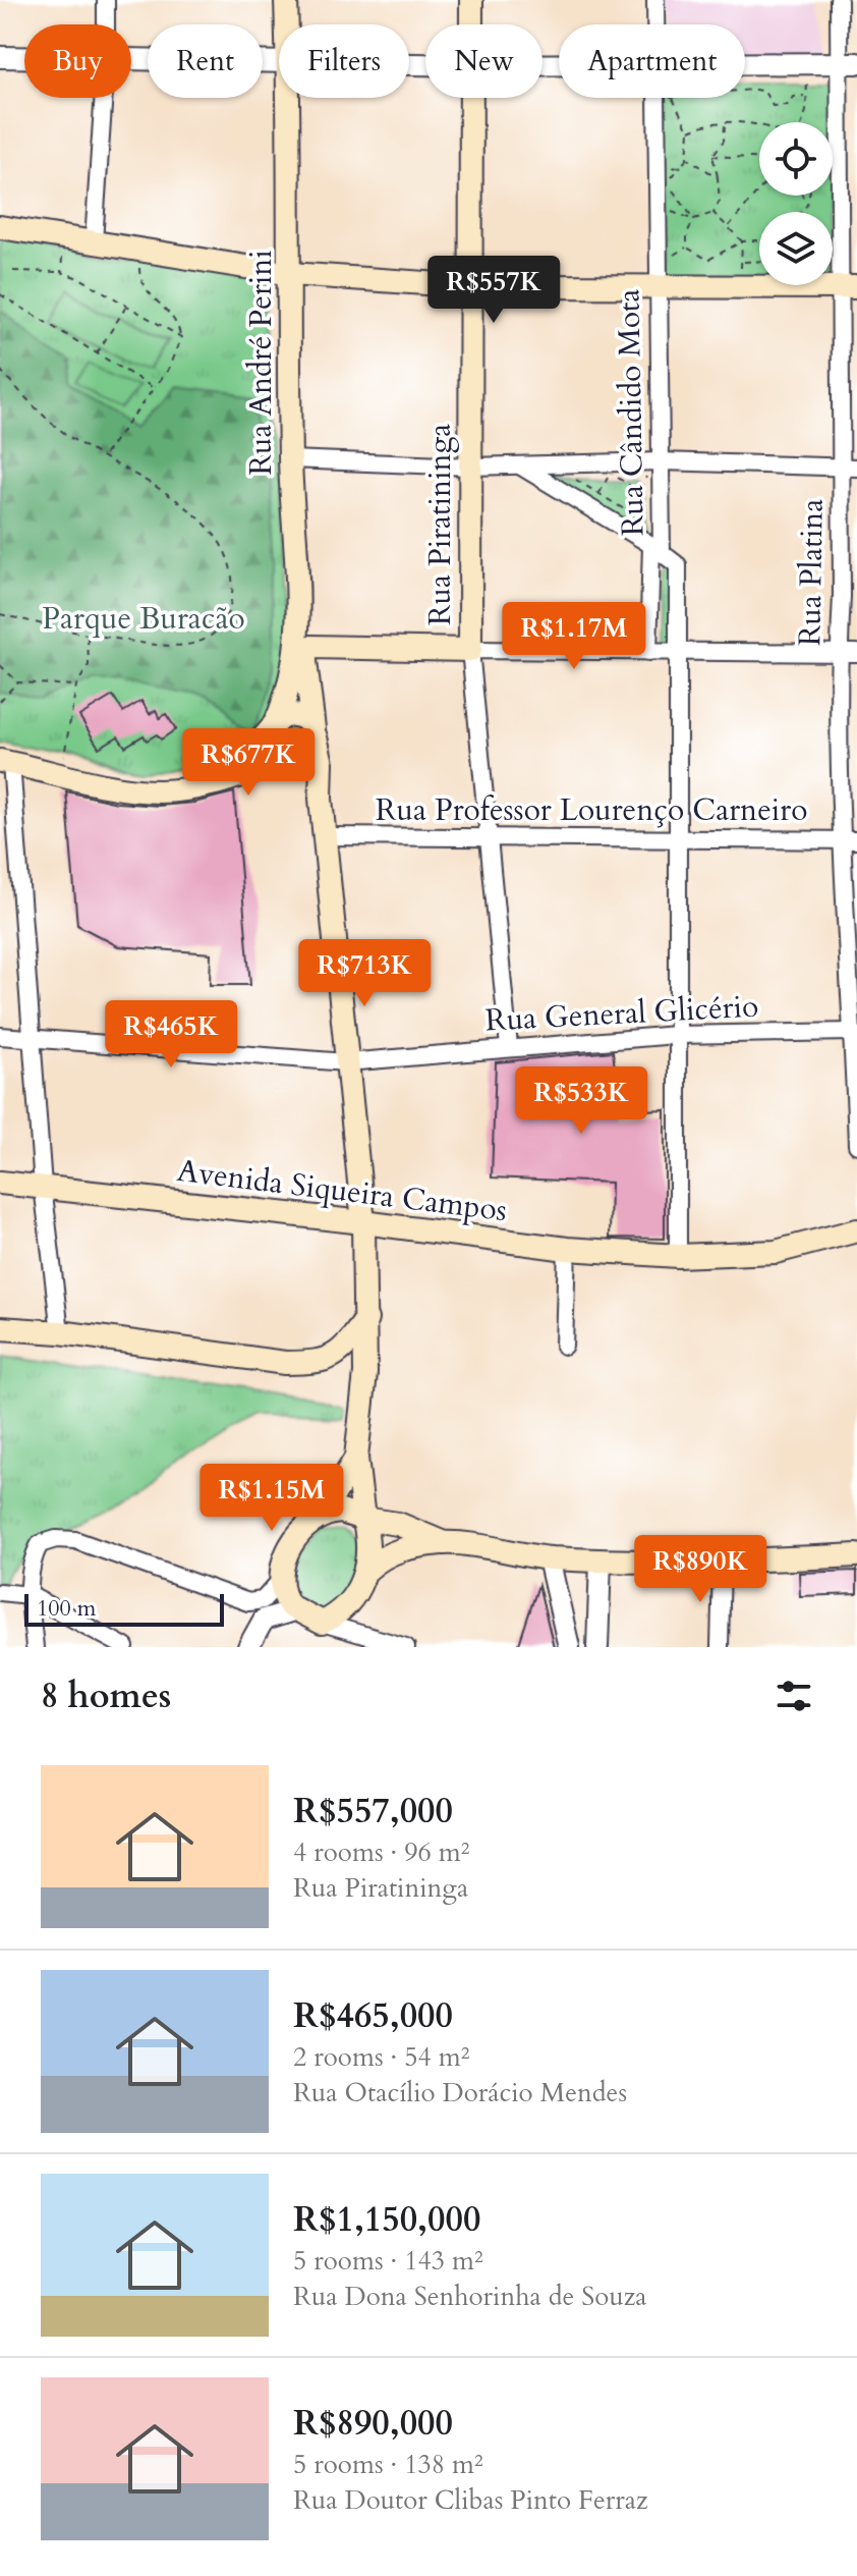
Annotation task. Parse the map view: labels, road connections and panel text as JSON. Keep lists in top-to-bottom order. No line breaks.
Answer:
{"streets":{"main road":["Rua André Perini","Rua Piratininga","Avenida Siqueira Campos"],"street":["Rua Cândido Mota","Rua Platina","Rua Professor Lourenço Carneiro","Rua General Glicério"]},"crossings":[["Rua Cândido Mota","Rua Professor Lourenço Carneiro"],["Rua Cândido Mota","Rua General Glicério"],["Rua Cândido Mota","Avenida Siqueira Campos"],["Rua Piratininga","Rua Professor Lourenço Carneiro"],["Rua Piratininga","Rua General Glicério"],["Rua Platina","Rua Professor Lourenço Carneiro"],["Rua Platina","Rua General Glicério"]],"parks":["Parque Buracão"],"scale_bar":"100 m","page":{"chip":["Buy","Rent","Filters","New","Apartment"],"price":["R$557K","R$1.17M","R$677K","R$713K","R$465K","R$533K","R$1.15M","R$890K"],"scale":"100 m","heading":"8 homes","list":[{"name":"R$557,000","note":"4 rooms · 96 m² · Rua Piratininga"},{"name":"R$465,000","note":"2 rooms · 54 m² · Rua Otacílio Dorácio Mendes"},{"name":"R$1,150,000","note":"5 rooms · 143 m² · Rua Dona Senhorinha de Souza"},{"name":"R$890,000","note":"5 rooms · 138 m² · Rua Doutor Clibas Pinto Ferraz"}]}}
